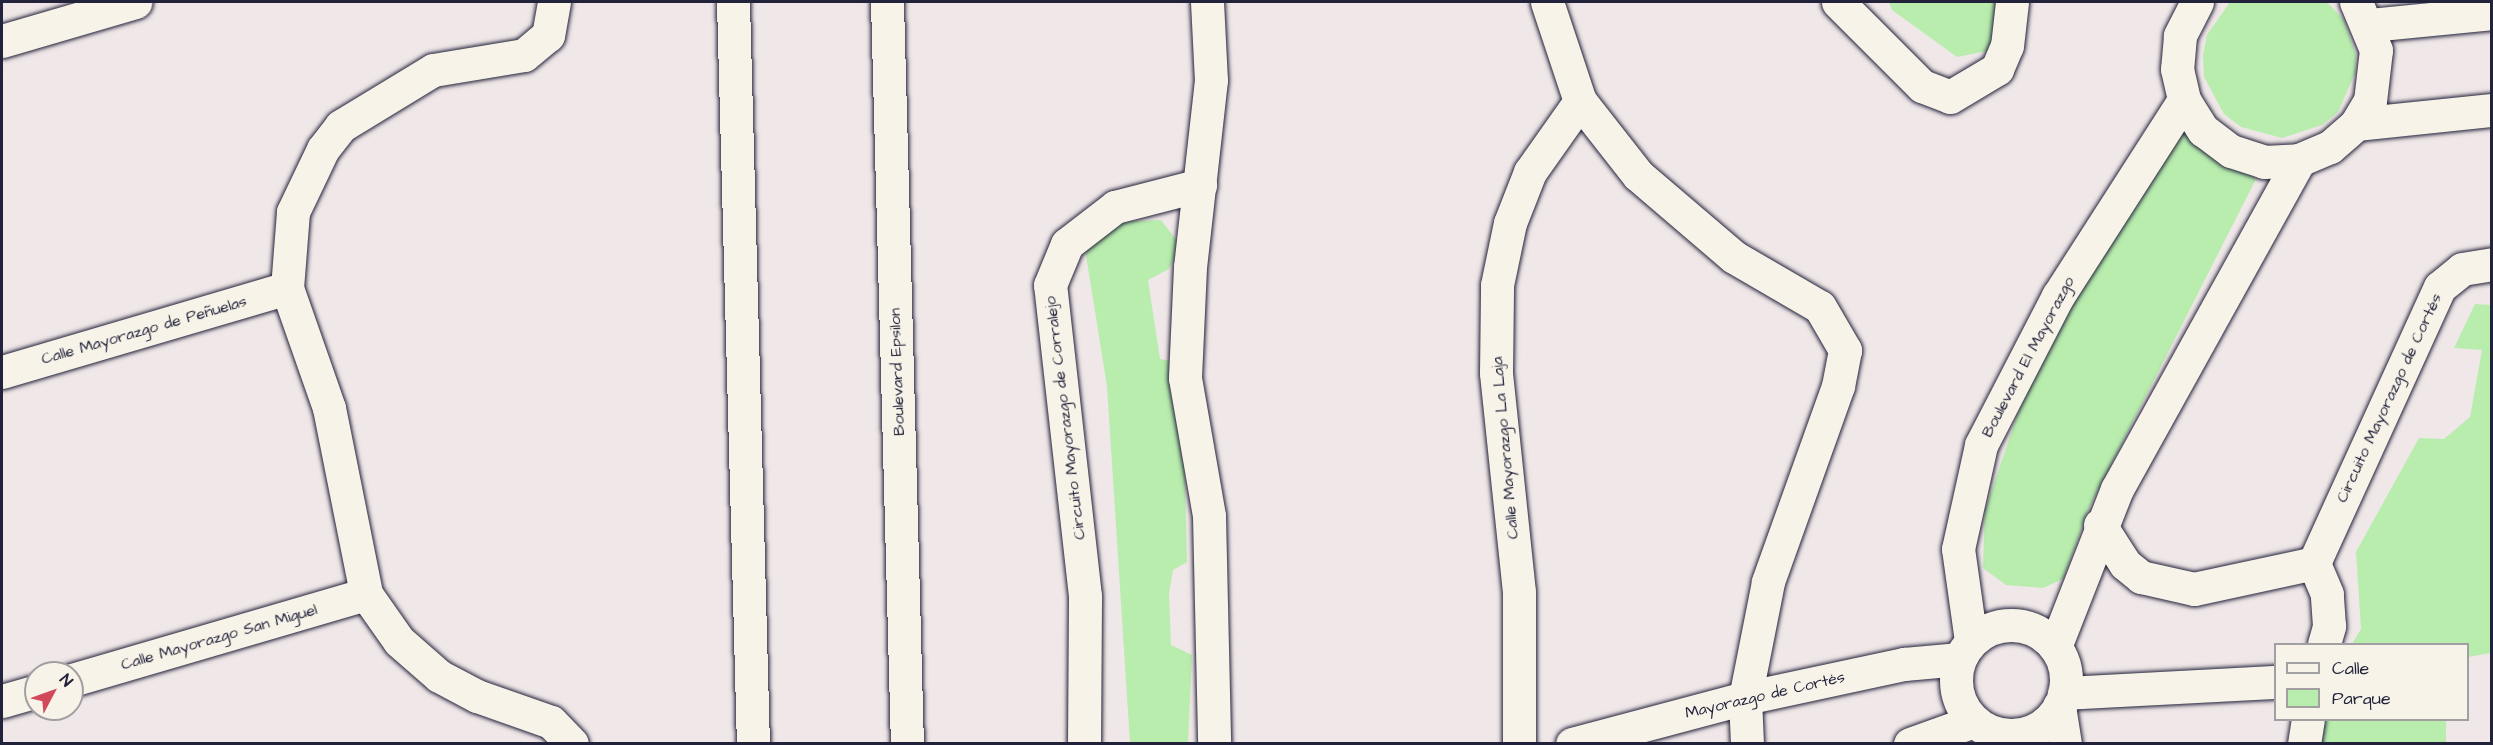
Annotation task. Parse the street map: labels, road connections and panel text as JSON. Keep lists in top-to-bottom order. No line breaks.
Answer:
{"streets":{"street":["Calle Mayorazgo de Peñuelas","Boulevard El Mayorazgo","Boulevard Epsilon","Circuito Mayorazgo de Cortés","Circuito Mayorazgo de Corralejo","Calle Mayorazgo La Laja","Calle Mayorazgo San Miguel","Mayorazgo de Cortés"]},"crossings":[["Boulevard El Mayorazgo","Mayorazgo de Cortés"]],"legend":["Calle","Parque"],"north":"top right"}
